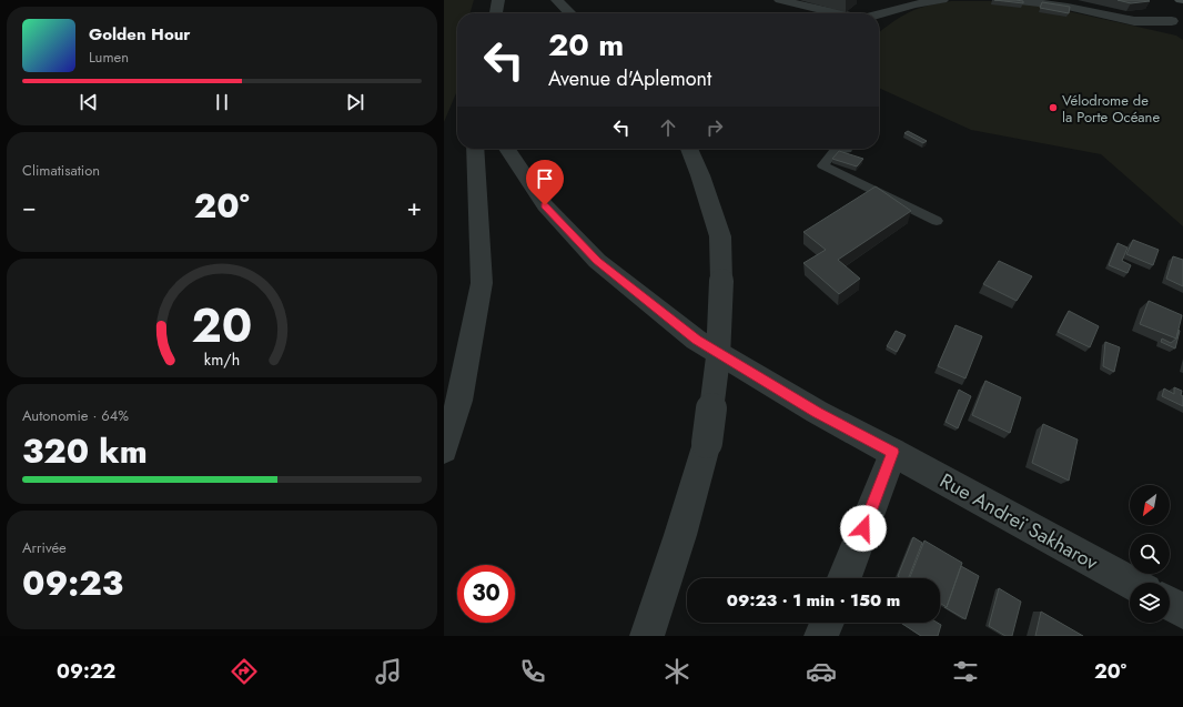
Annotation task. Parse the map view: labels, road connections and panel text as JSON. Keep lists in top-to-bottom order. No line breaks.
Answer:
{"streets":{"street":["Rue Andreï Sakharov"]},"places":["Vélodrome de la Porte Océane"],"north":"bottom left","page":{"turn":["20 m","Avenue d'Aplemont"],"song":["Golden Hour","Lumen"],"tile":["Climatisation",["Autonomie · 64%","320 km"],["Arrivée","09:23"]],"heat":["−","20°","+"],"limit":"30","trip":"09:23 · 1 min · 150 m","tabs":["09:22","20°"],"gauge":["20","km/h"]}}
